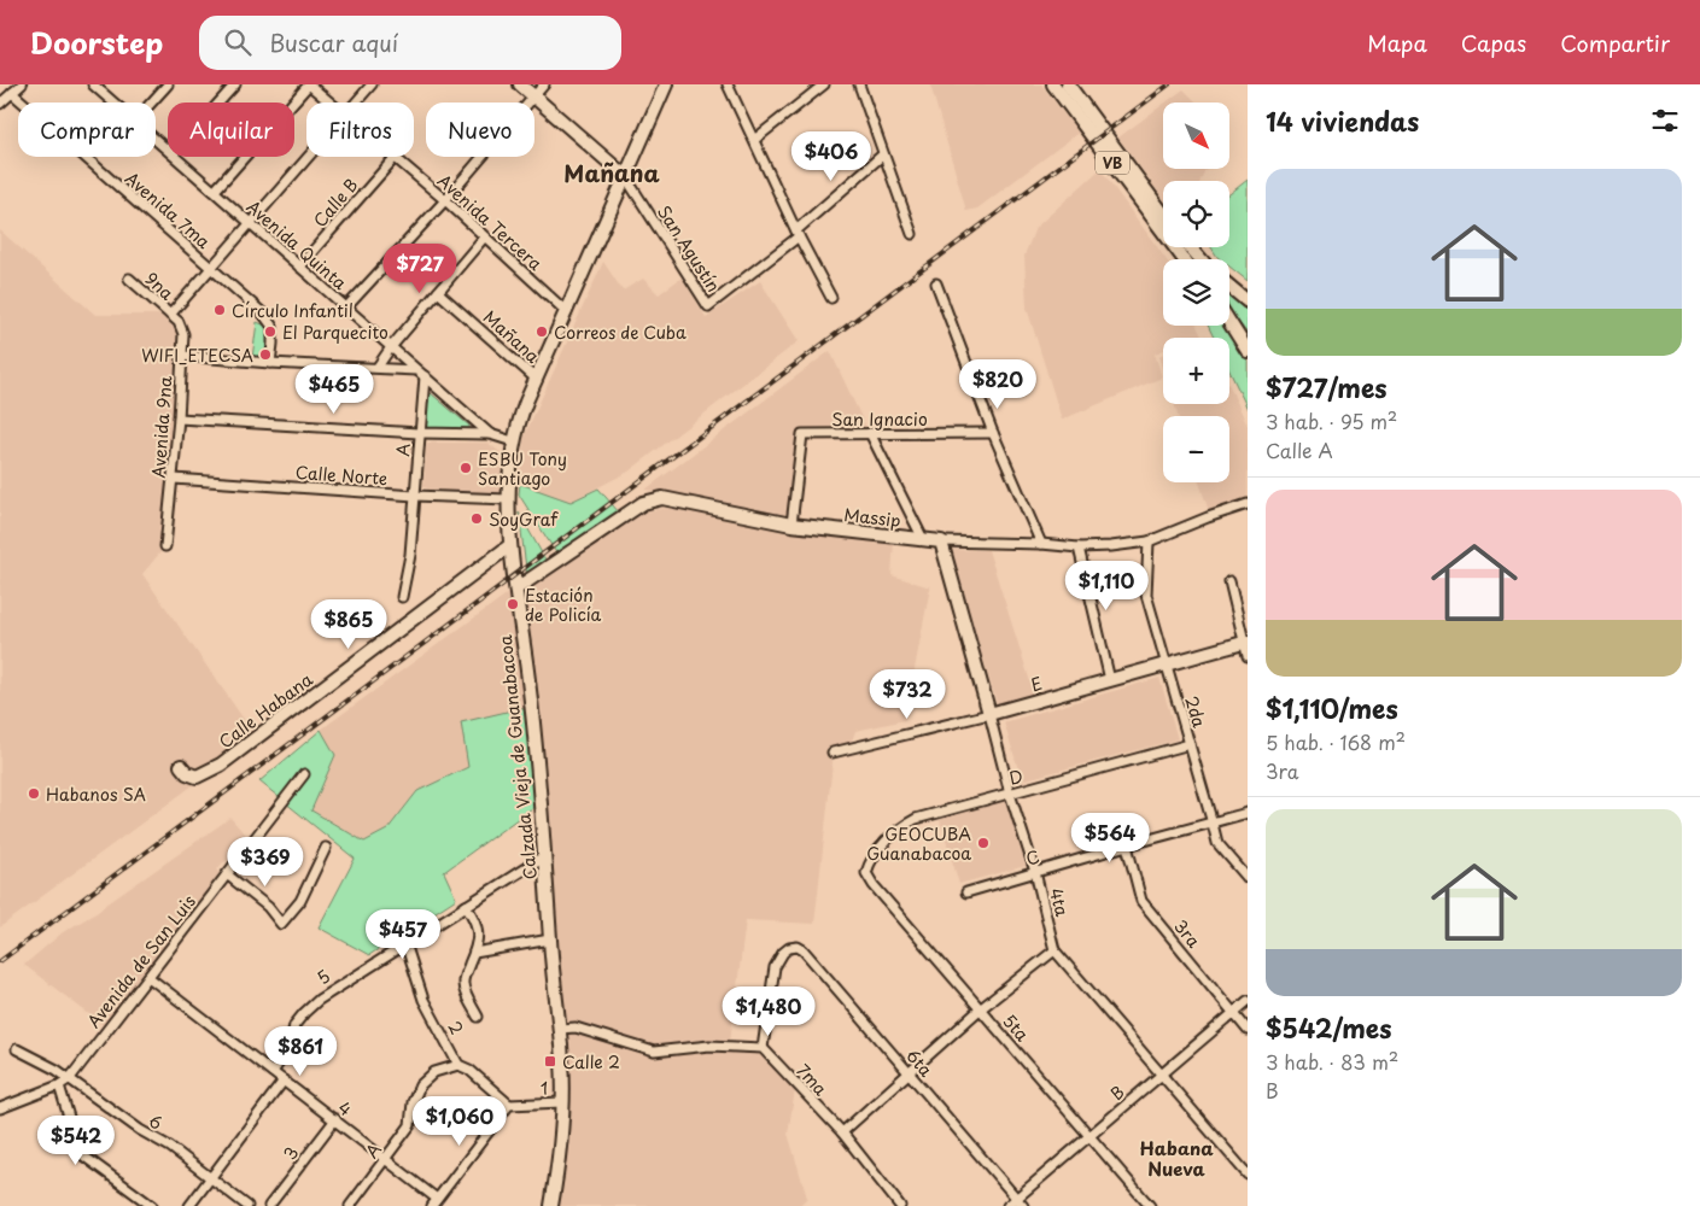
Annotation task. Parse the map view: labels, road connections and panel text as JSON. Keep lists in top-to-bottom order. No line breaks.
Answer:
{"streets":{"main road":["VB","Massip","E","Calle Habana","Calzada Vieja de Guanabacoa","4ta"],"street":["Calle B","Avenida 7ma","Avenida Tercera","Avenida Quinta","San Agustín","9na","Mañana","San Ignacio","Avenida 9na","A","Calle Norte","2da","D","C","3ra","Avenida de San Luis","5","2","5ta","6ta","7ma","1","B","4","6","3"]},"crossings":[["Calle B","Avenida Tercera"],["Calle B","Avenida Quinta"],["Avenida Tercera","Calzada Vieja de Guanabacoa"],["Avenida Quinta","A"],["Avenida Quinta","Calzada Vieja de Guanabacoa"],["San Agustín","Calzada Vieja de Guanabacoa"],["9na","Avenida 9na"],["Mañana","Calzada Vieja de Guanabacoa"],["San Ignacio","Massip"],["Avenida 9na","Calle Norte"],["A","Calle Norte"],["A","2"],["A","4"],["Calle Norte","Calzada Vieja de Guanabacoa"],["Massip","2da"],["Massip","Calzada Vieja de Guanabacoa"],["Massip","4ta"],["E","2da"],["E","4ta"],["Calle Habana","Calzada Vieja de Guanabacoa"],["2da","D"],["2da","C"],["Calzada Vieja de Guanabacoa","5"],["Calzada Vieja de Guanabacoa","1"],["D","4ta"],["D","5ta"],["C","4ta"],["C","3ra"],["4ta","B"],["3ra","B"],["Avenida de San Luis","4"],["Avenida de San Luis","6"],["5","2"],["5","4"],["2","1"],["5ta","B"],["6ta","7ma"],["6ta","B"],["4","3"]],"districts":["Mañana","Habana Nueva"],"places":{"other":["Círculo Infantil","El Parquecito","Correos de Cuba","WIFI_ETECSA","ESBU Tony Santiago","SoyGraf","Estación de Policía","Habanos SA","GEOCUBA Guanabacoa"],"transit":["Calle 2"]},"north":"bottom right","page":{"header":"Doorstep","search":"Buscar aquí","nav":["Mapa","Capas","Compartir"],"heading":"14 viviendas","map_buttons":["+","−"],"chip":["Comprar","Alquilar","Filtros","Nuevo"],"price":["$406","$727","$820","$465","$1,110","$865","$732","$564","$369","$457","$1,480","$861","$1,060","$542"],"list":[{"name":"$727/mes","note":"3 hab. · 95 m² · Calle A"},{"name":"$1,110/mes","note":"5 hab. · 168 m² · 3ra"},{"name":"$542/mes","note":"3 hab. · 83 m² · B"}]}}
